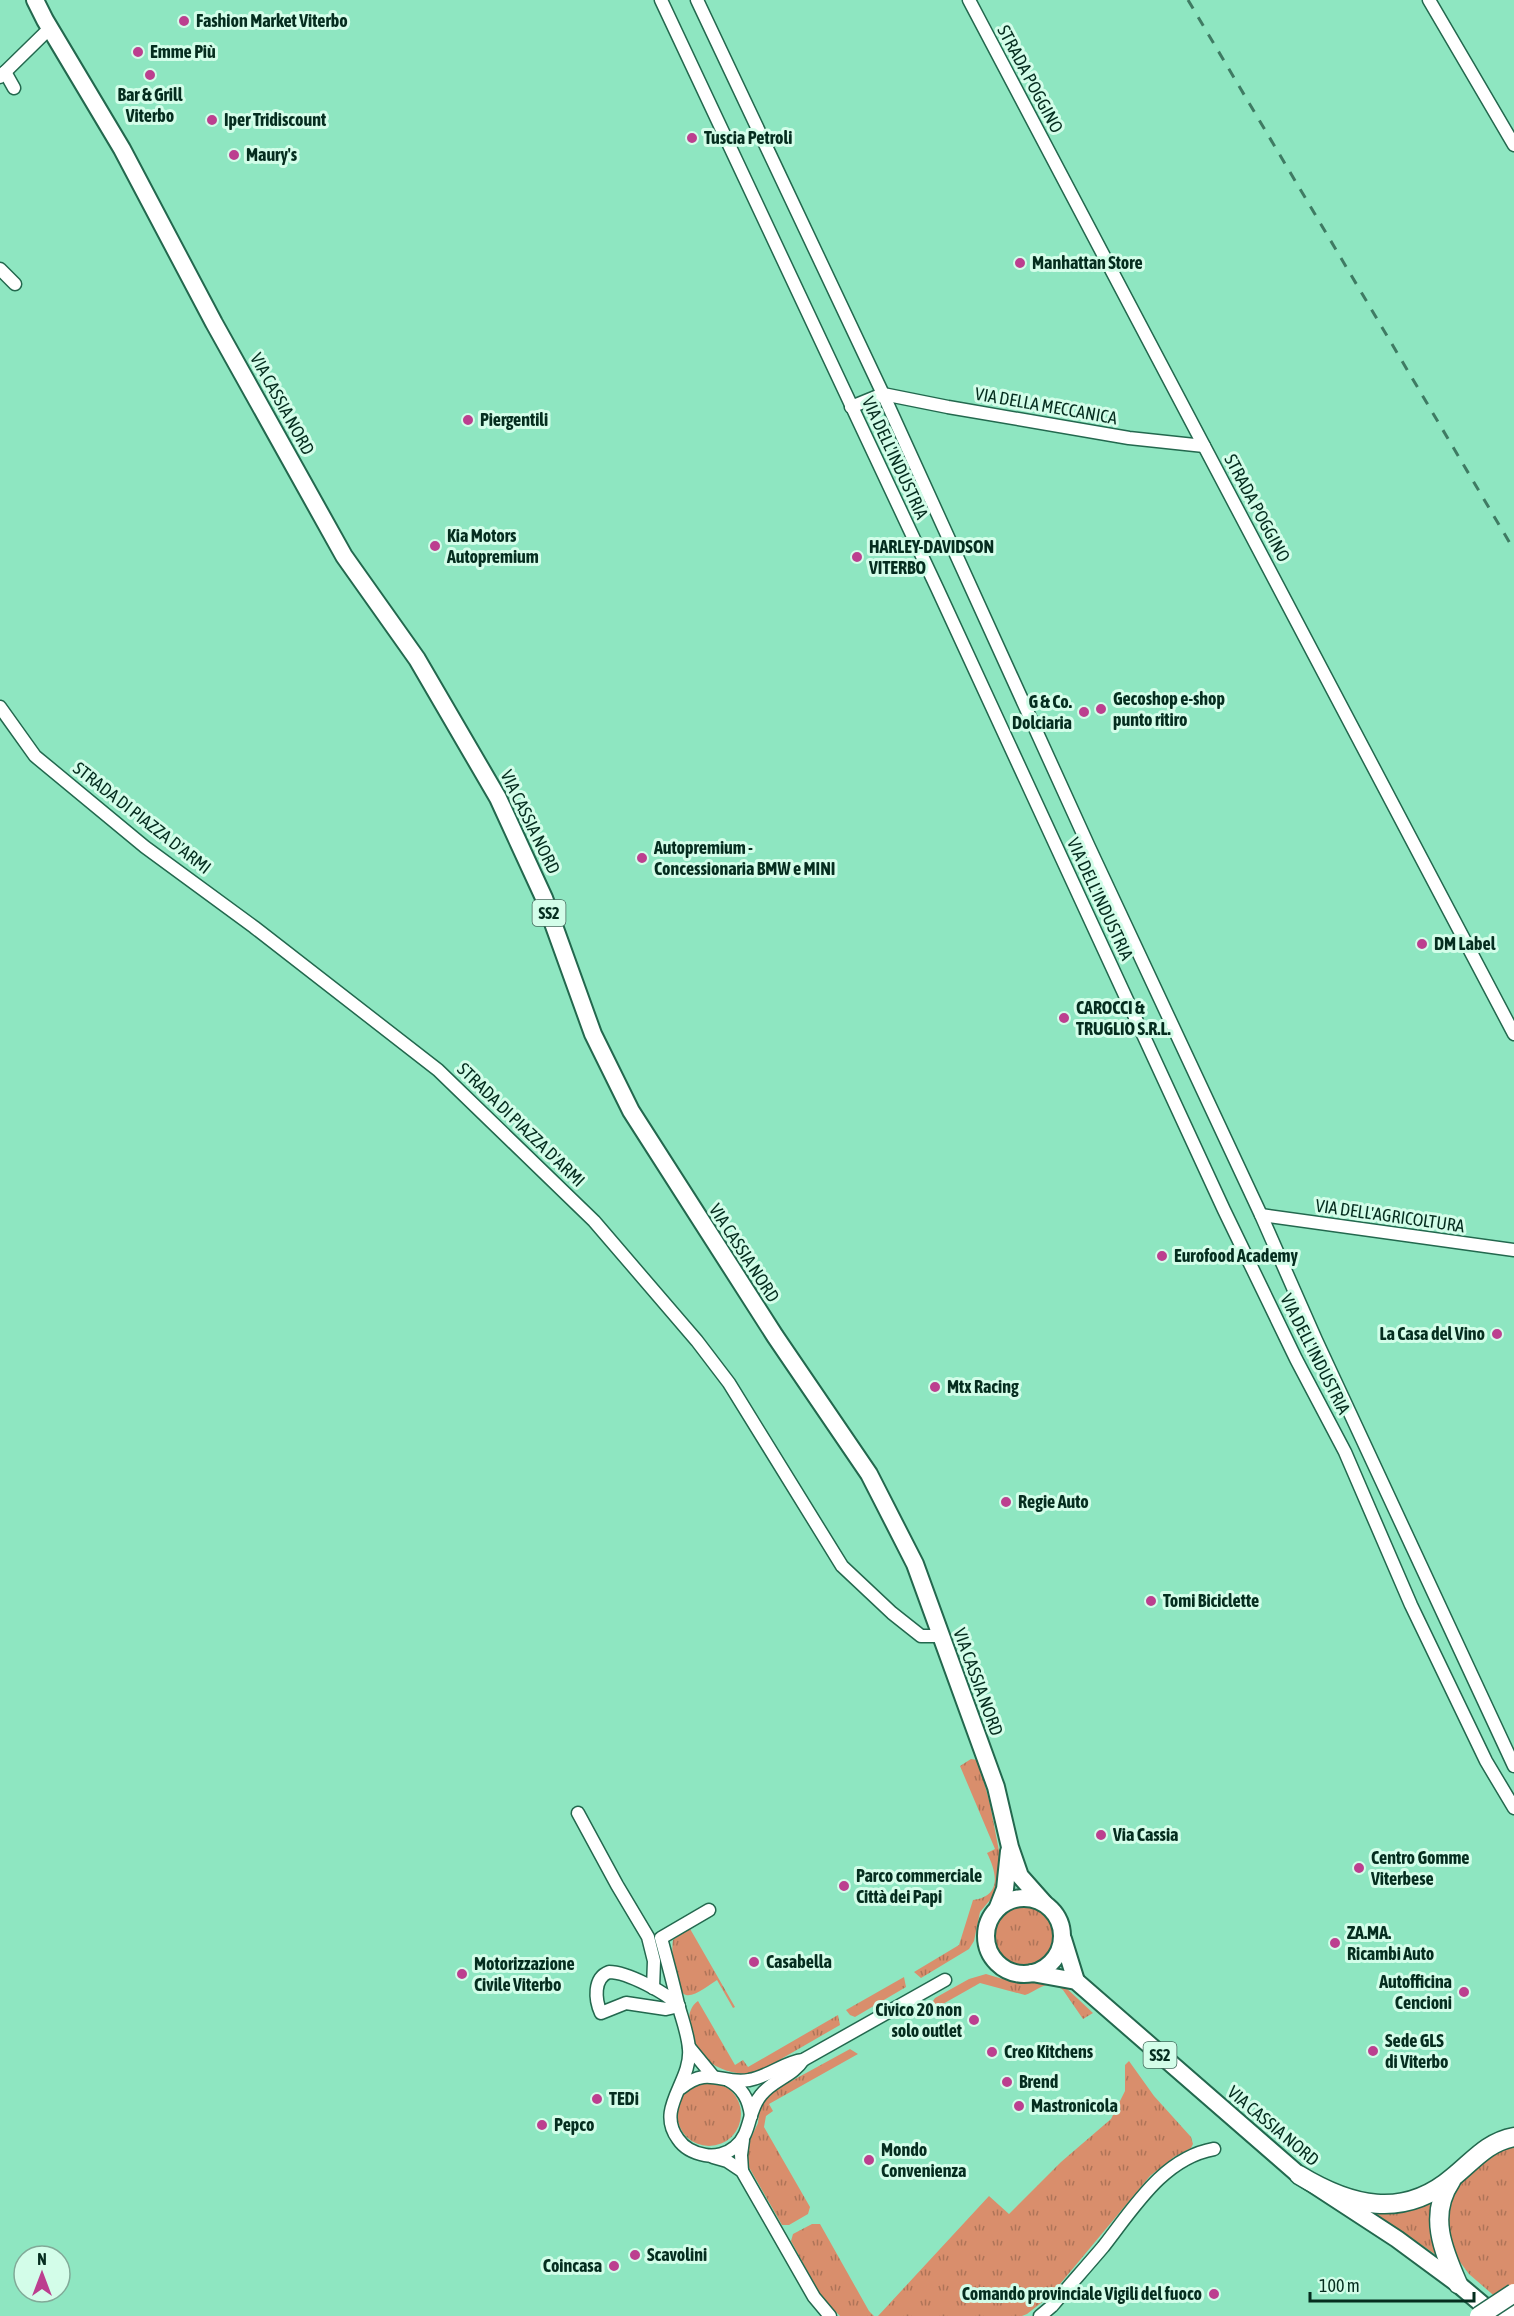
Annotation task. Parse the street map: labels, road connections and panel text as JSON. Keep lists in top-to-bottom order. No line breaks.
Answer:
{"streets":{"main road":["VIA CASSIA NORD","SS2"],"street":["STRADA POGGINO","VIA DELLA MECCANICA","VIA DELL'INDUSTRIA","STRADA DI PIAZZA D'ARMI","VIA DELL'AGRICOLTURA"]},"crossings":[["STRADA POGGINO","VIA DELLA MECCANICA"],["VIA CASSIA NORD","STRADA DI PIAZZA D'ARMI"],["VIA CASSIA NORD","SS2"],["VIA DELLA MECCANICA","VIA DELL'INDUSTRIA"],["VIA DELL'INDUSTRIA","VIA DELL'AGRICOLTURA"]],"places":["Fashion Market Viterbo","Emme Più","Bar & Grill Viterbo","Iper Tridiscount","Tuscia Petroli","Maury's","Manhattan Store","Piergentili","Kia Motors Autopremium","HARLEY-DAVIDSON VITERBO","Gecoshop e-shop punto ritiro","G & Co. Dolciaria","Autopremium - Concessionaria BMW e MINI","DM Label","CAROCCI & TRUGLIO S.R.L.","Eurofood Academy","La Casa del Vino","Mtx Racing","Regie Auto","Tomi Biciclette","Via Cassia","Centro Gomme Viterbese","Parco commerciale Città dei Papi","ZA.MA. Ricambi Auto","Casabella","Motorizzazione Civile Viterbo","Autofficina Cencioni","Civico 20 non solo outlet","Sede GLS di Viterbo","Creo Kitchens","Brend","TEDi","Mastronicola","Pepco","Mondo Convenienza","Scavolini","Coincasa","Comando provinciale Vigili del fuoco"],"scale_bar":"100 m","north":"top"}
